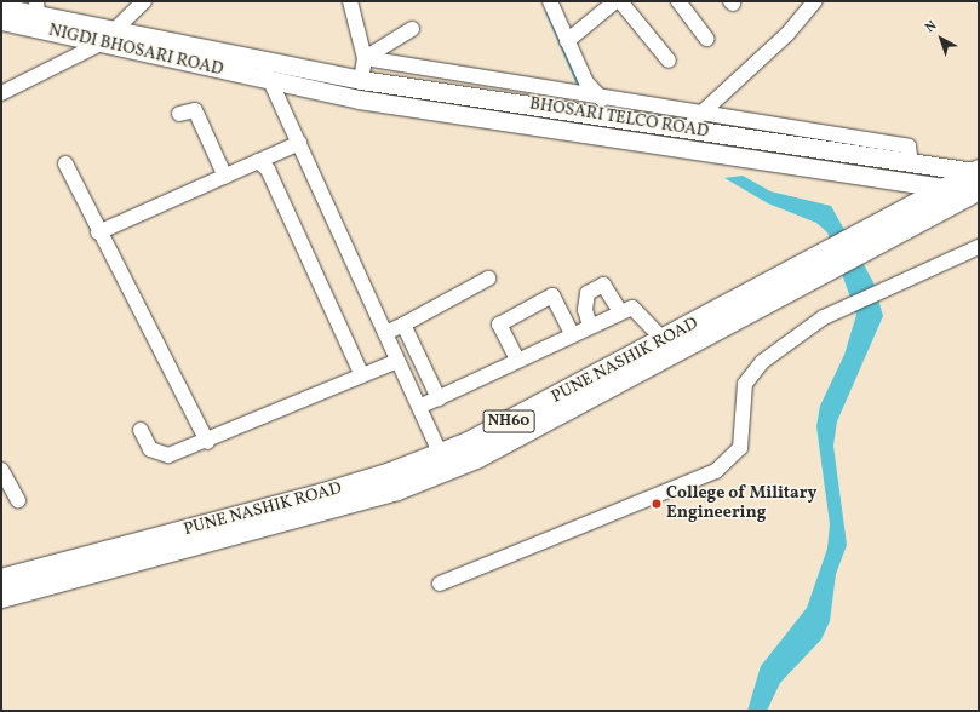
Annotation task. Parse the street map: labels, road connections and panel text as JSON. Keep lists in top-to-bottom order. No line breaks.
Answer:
{"streets":{"highway":["PUNE NASHIK ROAD","NH60"],"main road":["NIGDI BHOSARI ROAD","BHOSARI TELCO ROAD"]},"crossings":[["NIGDI BHOSARI ROAD","BHOSARI TELCO ROAD"],["BHOSARI TELCO ROAD","PUNE NASHIK ROAD"]],"places":["College of Military Engineering"],"north":"top left"}
